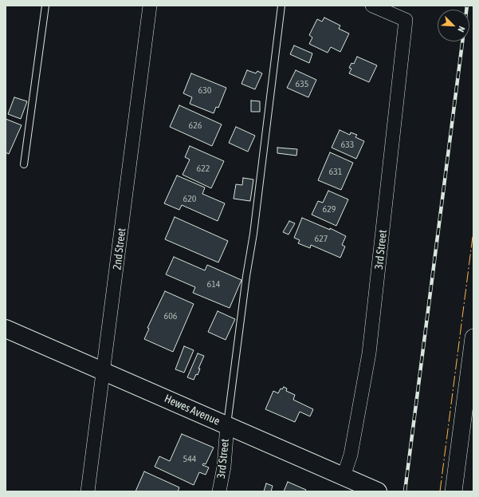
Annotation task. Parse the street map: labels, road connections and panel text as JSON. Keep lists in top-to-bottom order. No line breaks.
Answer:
{"streets":{"main road":["Hewes Avenue"],"street":["2nd Street","3rd Street"]},"crossings":[["2nd Street","Hewes Avenue"],["3rd Street","Hewes Avenue"]],"house_numbers":["635","630","626","633","622","631","620","629","627","614","606","544"],"north":"bottom right"}
